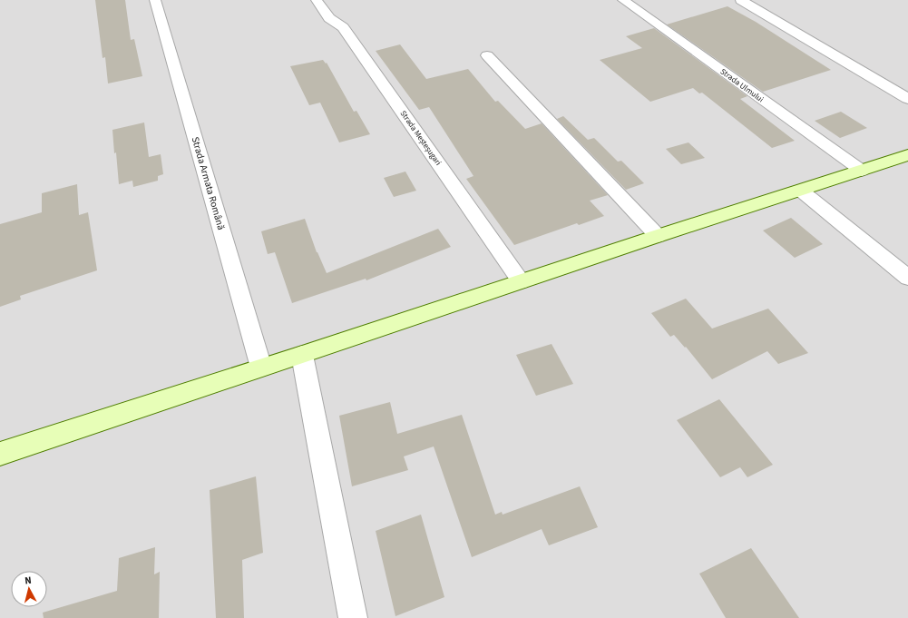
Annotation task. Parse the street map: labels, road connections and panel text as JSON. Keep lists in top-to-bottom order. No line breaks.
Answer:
{"streets":{"street":["Strada Ulmului","Strada Meșteșugari","Strada Armata Română"]},"north":"top"}
